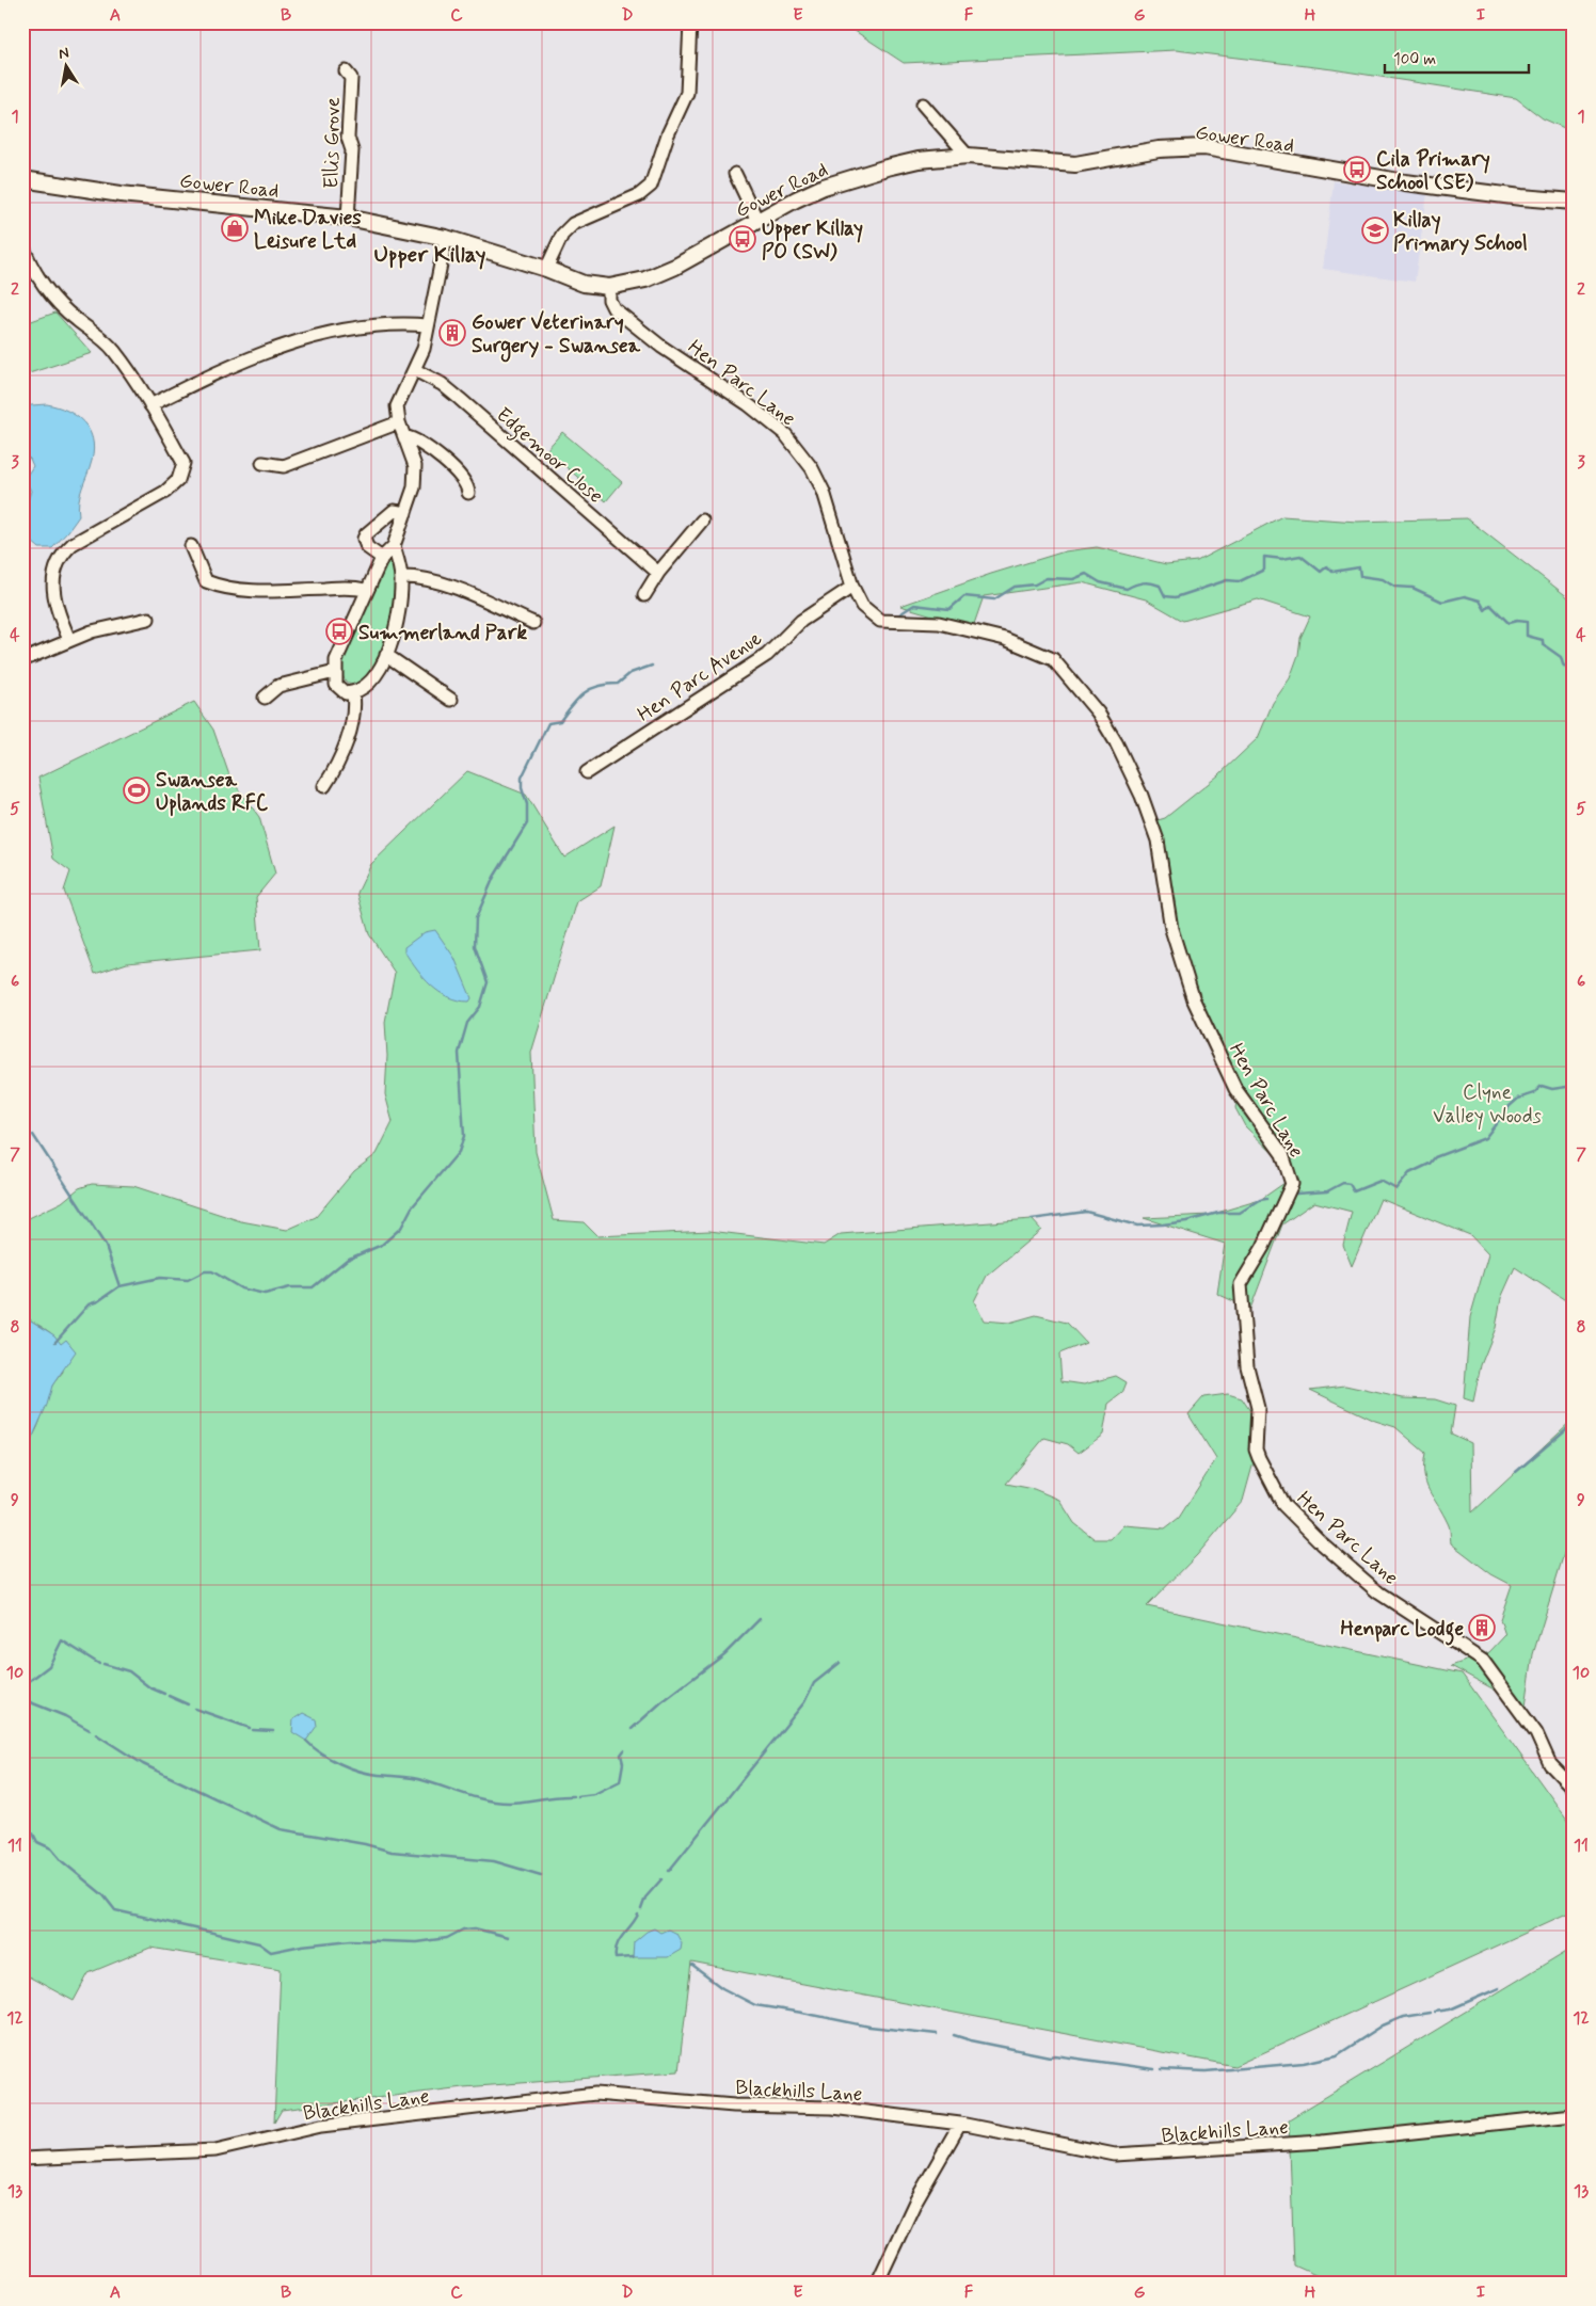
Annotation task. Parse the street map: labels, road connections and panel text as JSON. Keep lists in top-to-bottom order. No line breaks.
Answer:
{"streets":{"main road":["Gower Road"],"street":["Ellis Grove","Hen Parc Lane","Edgemoor Close","Hen Parc Avenue","Blackhills Lane"]},"crossings":[["Gower Road","Ellis Grove"],["Gower Road","Hen Parc Lane"],["Hen Parc Lane","Hen Parc Avenue"]],"districts":["Upper Killay"],"parks":["Clyne Valley Woods"],"places":{"bus stop":["Cila Primary School (SE)","Upper Killay PO (SW)","Summerland Park"],"shop":["Mike Davies Leisure Ltd"],"school or university":["Killay Primary School"],"building":["Gower Veterinary Surgery - Swansea","Henparc Lodge"],"sports":["Swansea Uplands RFC"]},"scale_bar":"100 m","north":"top","grid":{"columns":["A","B","C","D","E","F","G","H","I"],"rows":["1","2","3","4","5","6","7","8","9","10","11","12","13"]}}
